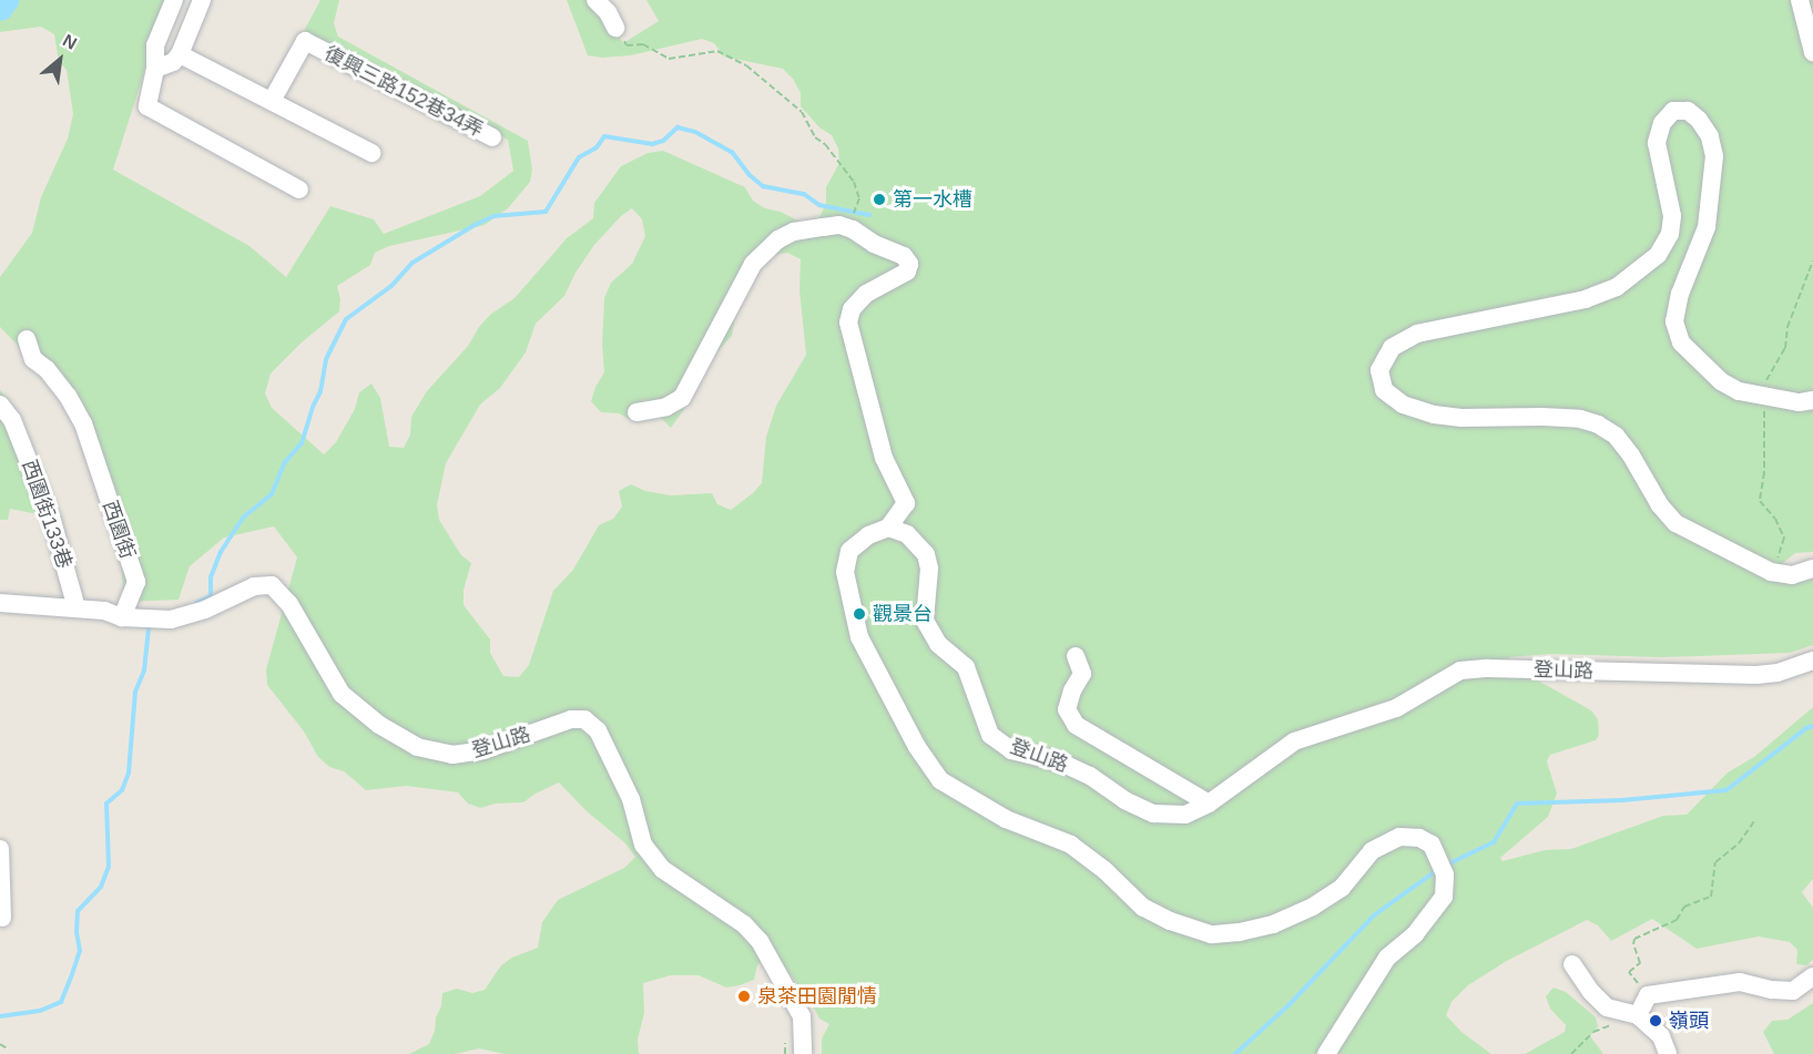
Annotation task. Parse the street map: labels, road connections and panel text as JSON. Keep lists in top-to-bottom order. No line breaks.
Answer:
{"streets":{"street":["復興三路152巷34弄","西園街133巷","西園街","登山路"]},"crossings":[["西園街","登山路"]],"places":["第一水槽","觀景台","泉茶田園閒情","嶺頭"],"north":"top right"}
